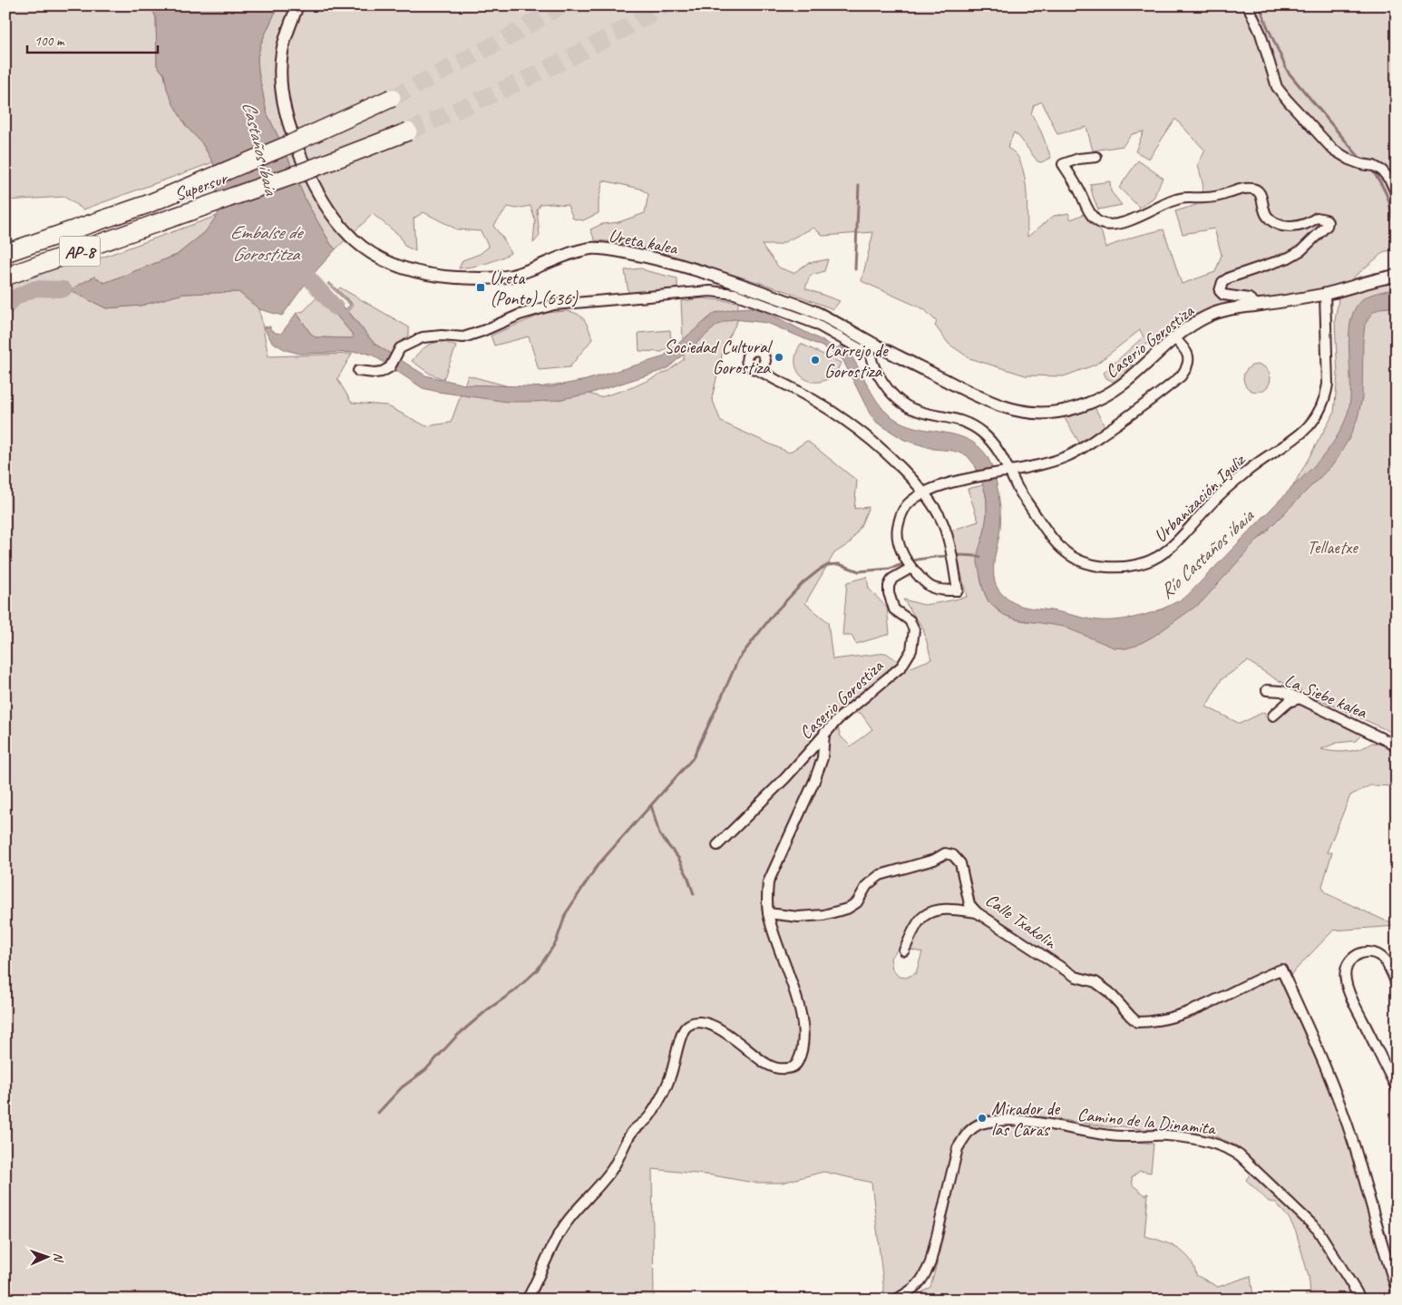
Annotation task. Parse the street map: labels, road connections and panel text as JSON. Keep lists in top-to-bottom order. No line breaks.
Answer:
{"streets":{"highway":["Supersur","AP-8"],"street":["Ureta kalea","Caserio Gorostiza","Urbanización Iguliz","La Siebe kalea","Calle Txakolin","Camino de la Dinamita"]},"crossings":[["Ureta kalea","Caserio Gorostiza"],["Caserio Gorostiza","Urbanización Iguliz"]],"water":["Castaños ibaia","Embalse de Gorostitza","Río Castaños ibaia"],"parks":["Tellaetxe"],"places":{"transit":["Ureta (Ponto) (636)"],"other":["Sociedad Cultural Gorostiza","Carrejo de Gorostiza","Mirador de las Caras"]},"scale_bar":"100 m","north":"right"}
